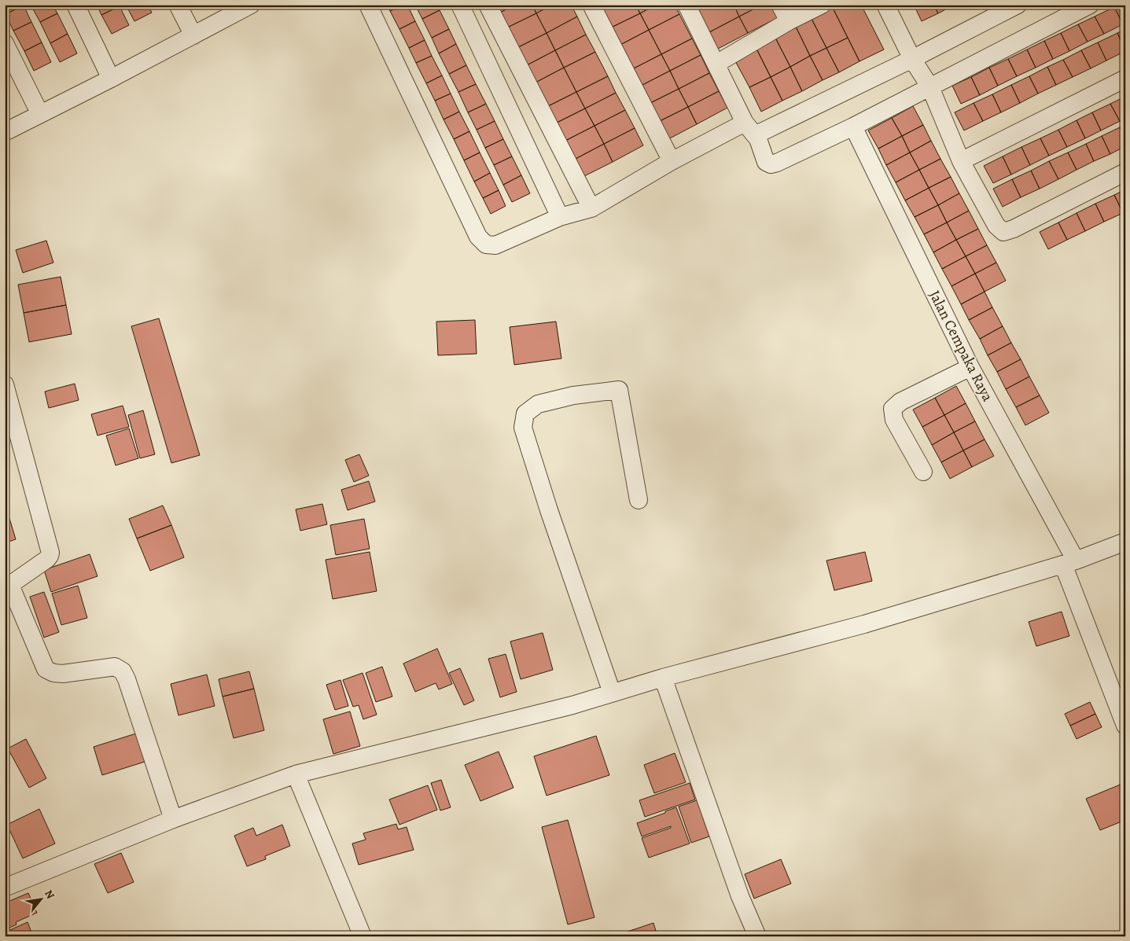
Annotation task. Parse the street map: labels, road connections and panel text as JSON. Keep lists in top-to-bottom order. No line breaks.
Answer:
{"streets":{"street":["Jalan Cempaka Raya"]},"north":"top right"}
